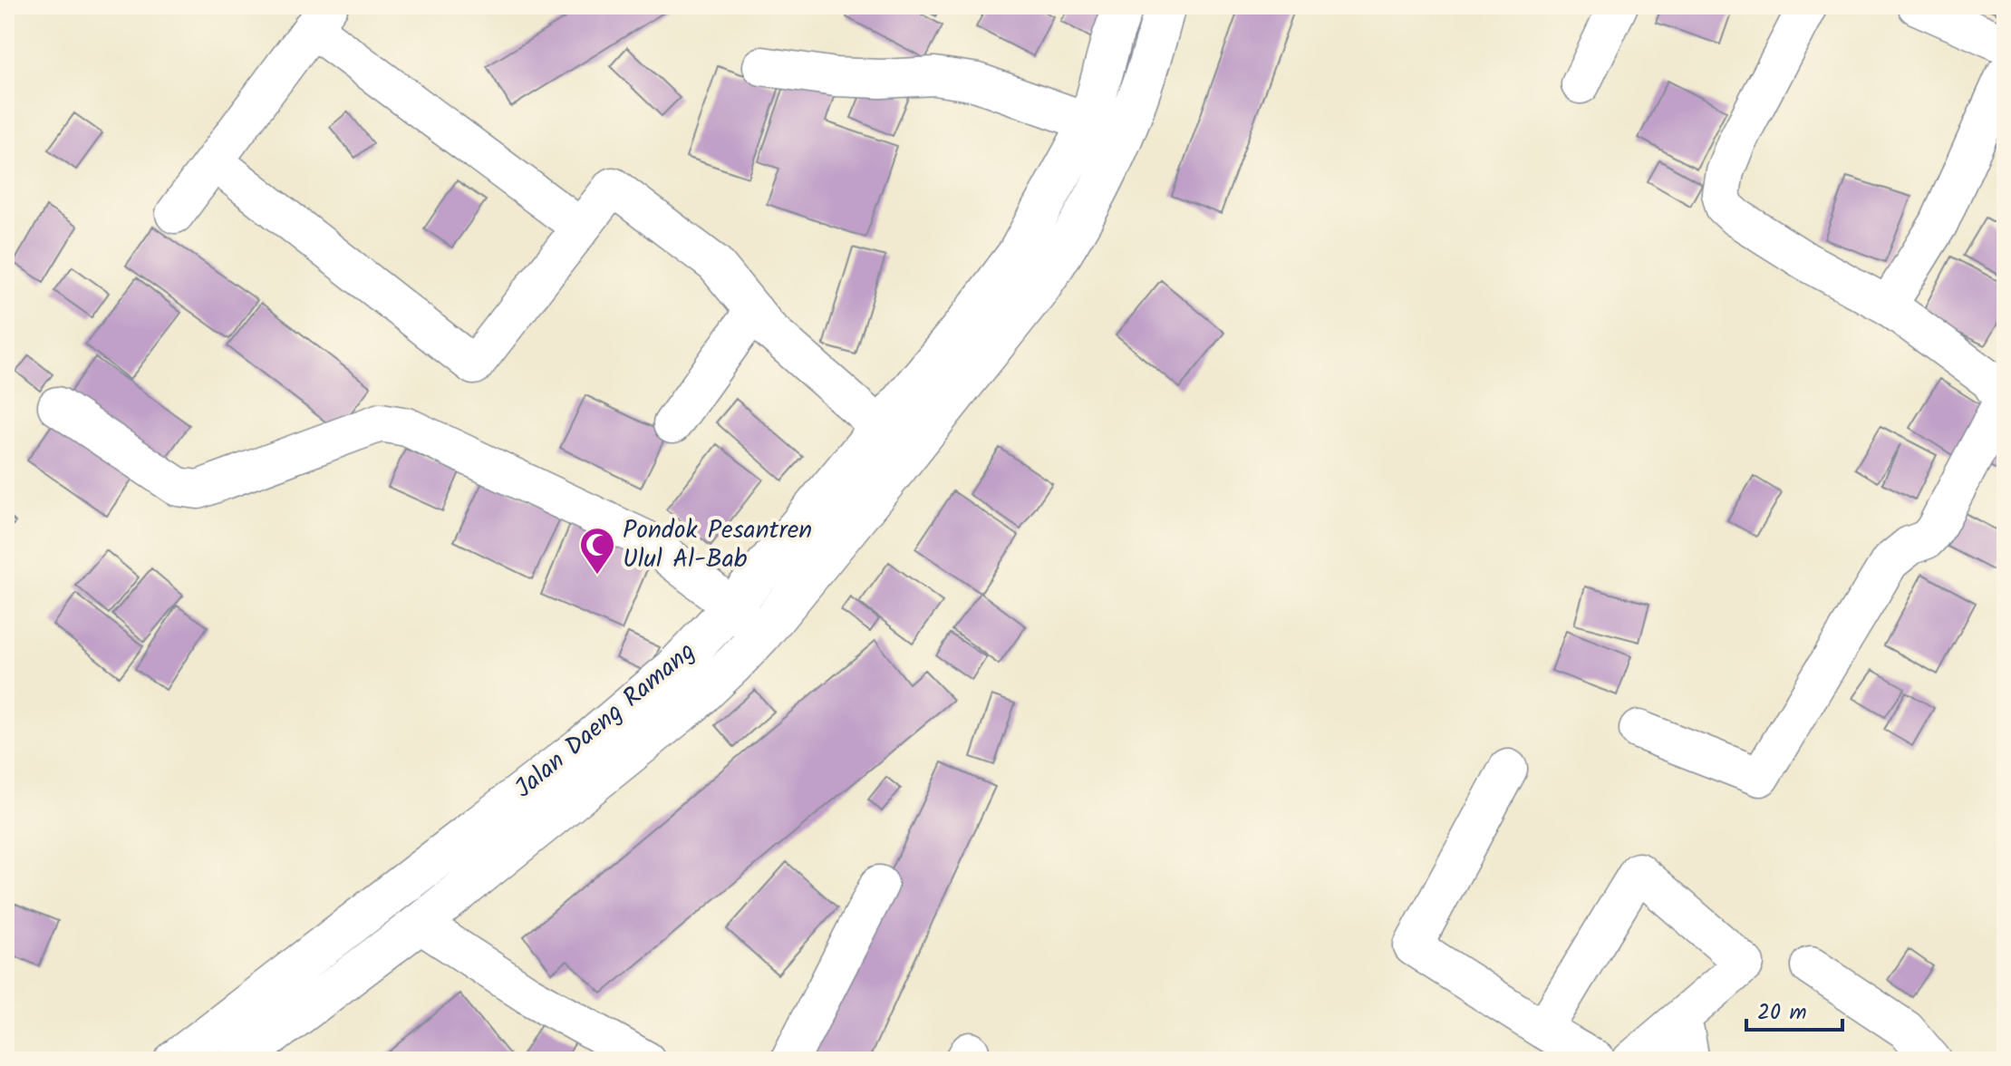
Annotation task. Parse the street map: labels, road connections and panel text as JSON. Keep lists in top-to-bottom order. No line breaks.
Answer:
{"streets":{"main road":["Jalan Daeng Ramang"]},"places":{"mosque":["Pondok Pesantren Ulul Al-Bab"]},"scale_bar":"20 m"}
